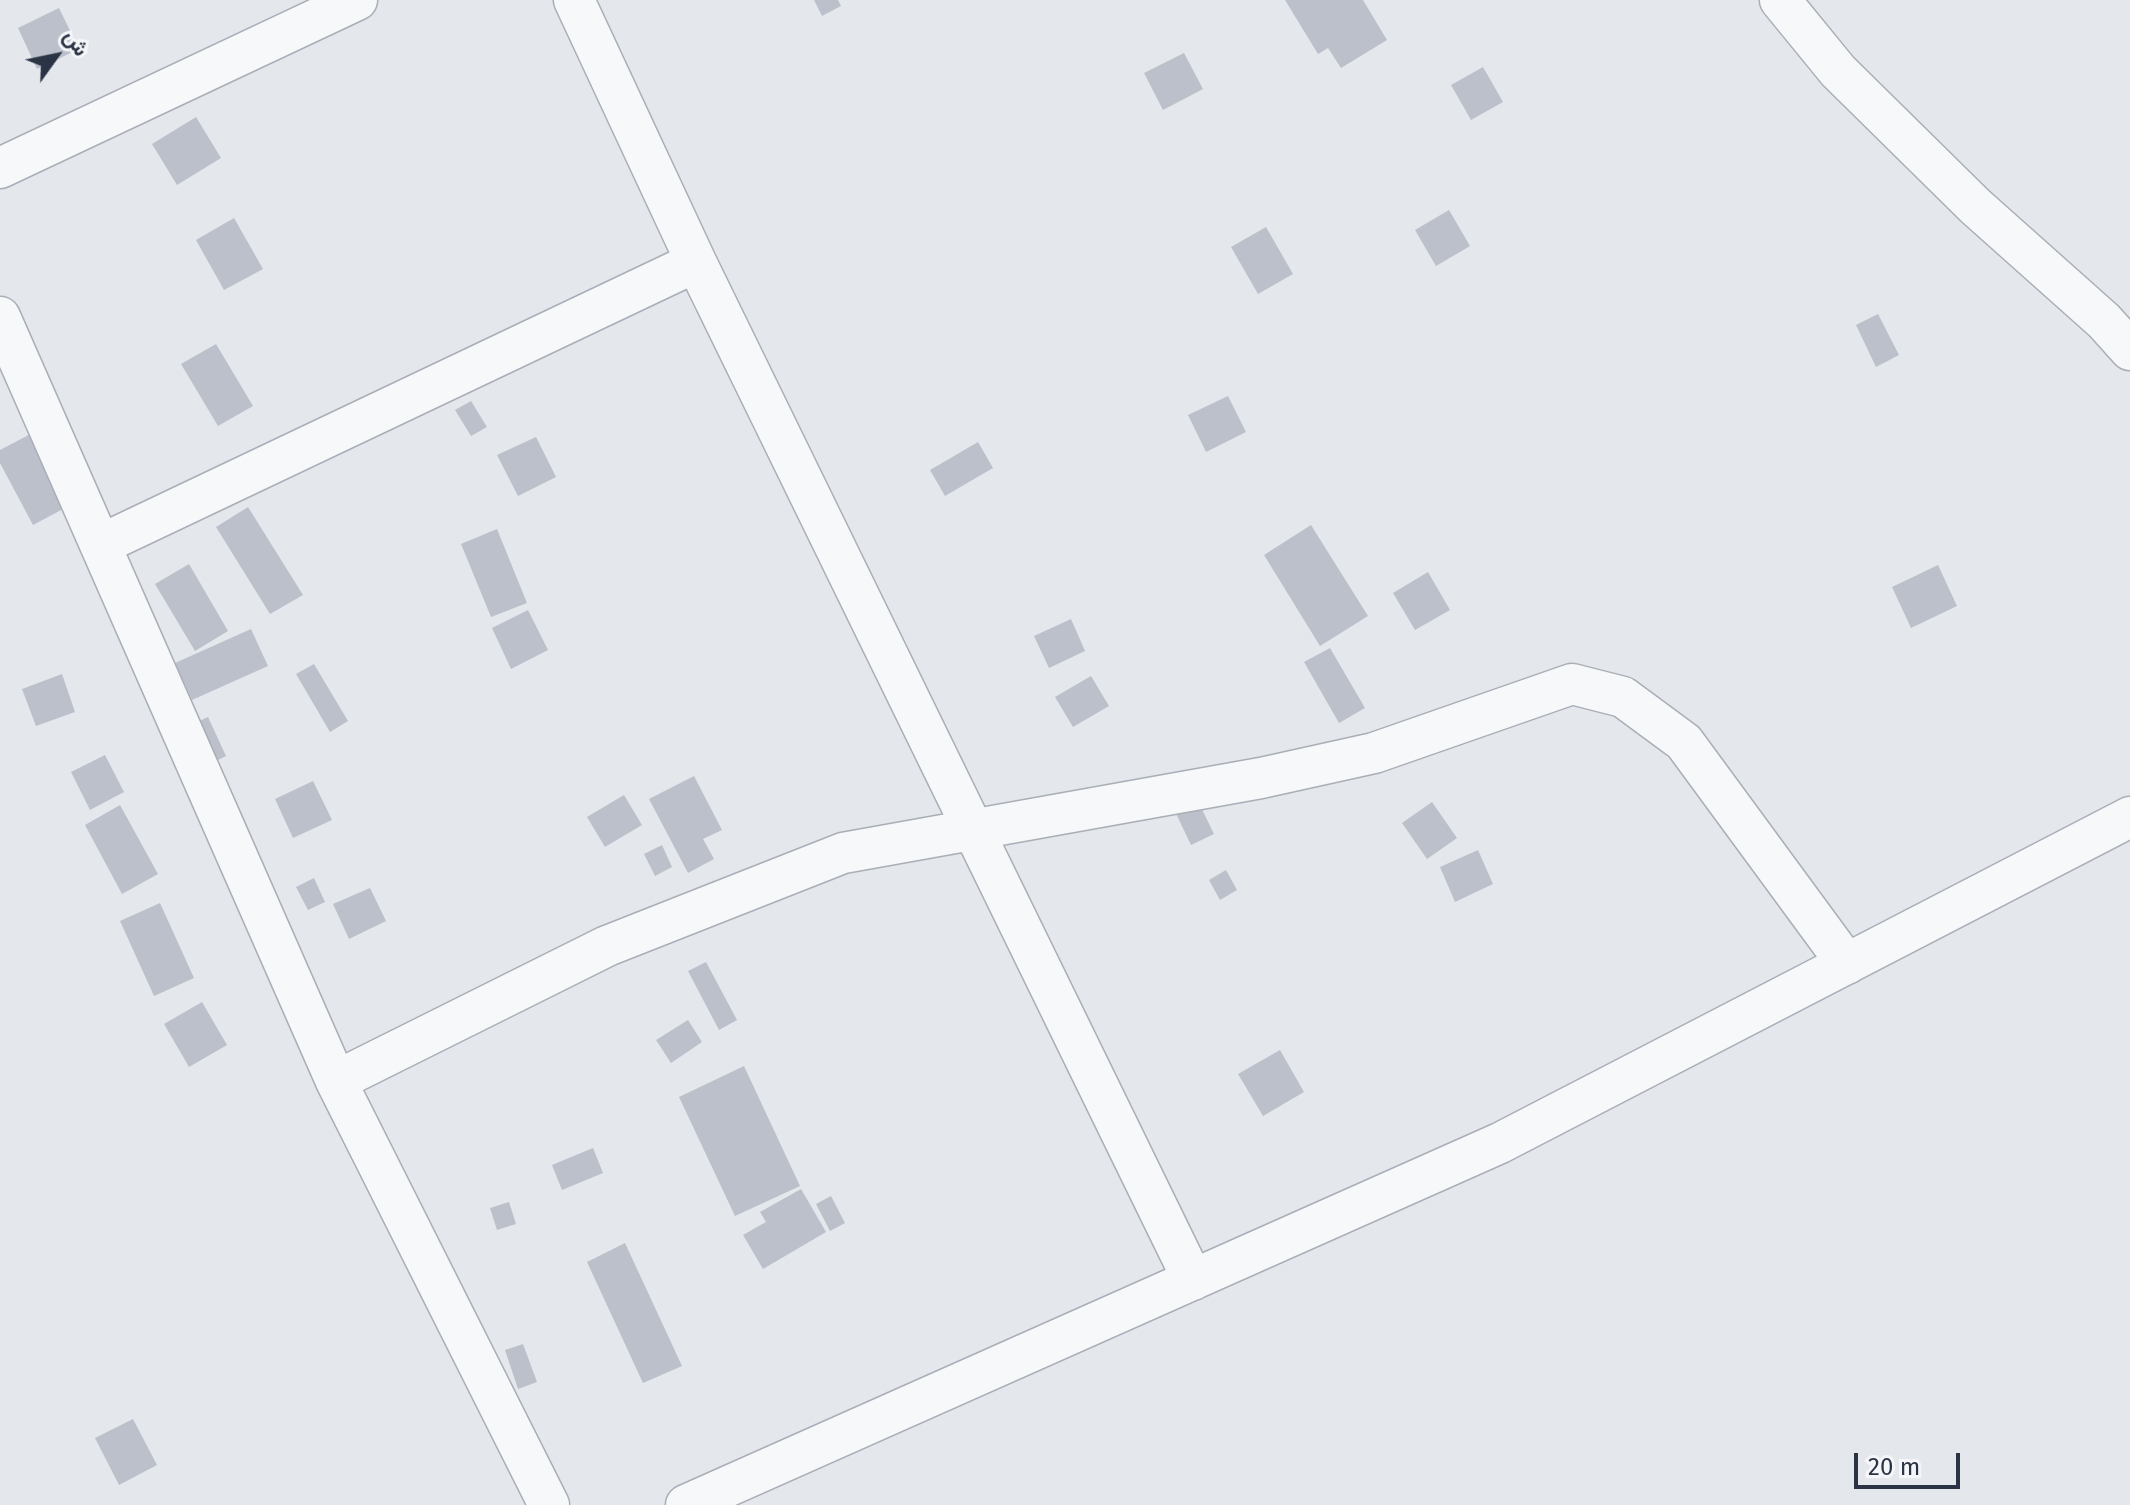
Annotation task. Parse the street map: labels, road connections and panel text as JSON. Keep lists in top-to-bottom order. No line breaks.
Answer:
{"scale_bar":"20 m","north":"top right"}
